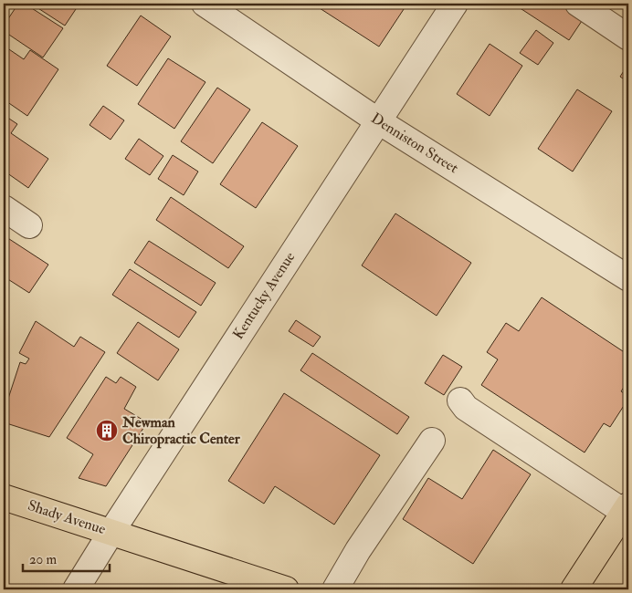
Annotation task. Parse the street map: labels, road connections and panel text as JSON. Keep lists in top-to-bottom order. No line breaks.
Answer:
{"streets":{"main road":["Shady Avenue"],"street":["Denniston Street","Kentucky Avenue"]},"crossings":[["Denniston Street","Kentucky Avenue"],["Kentucky Avenue","Shady Avenue"]],"places":{"building":["Newman Chiropractic Center"]},"scale_bar":"20 m"}
